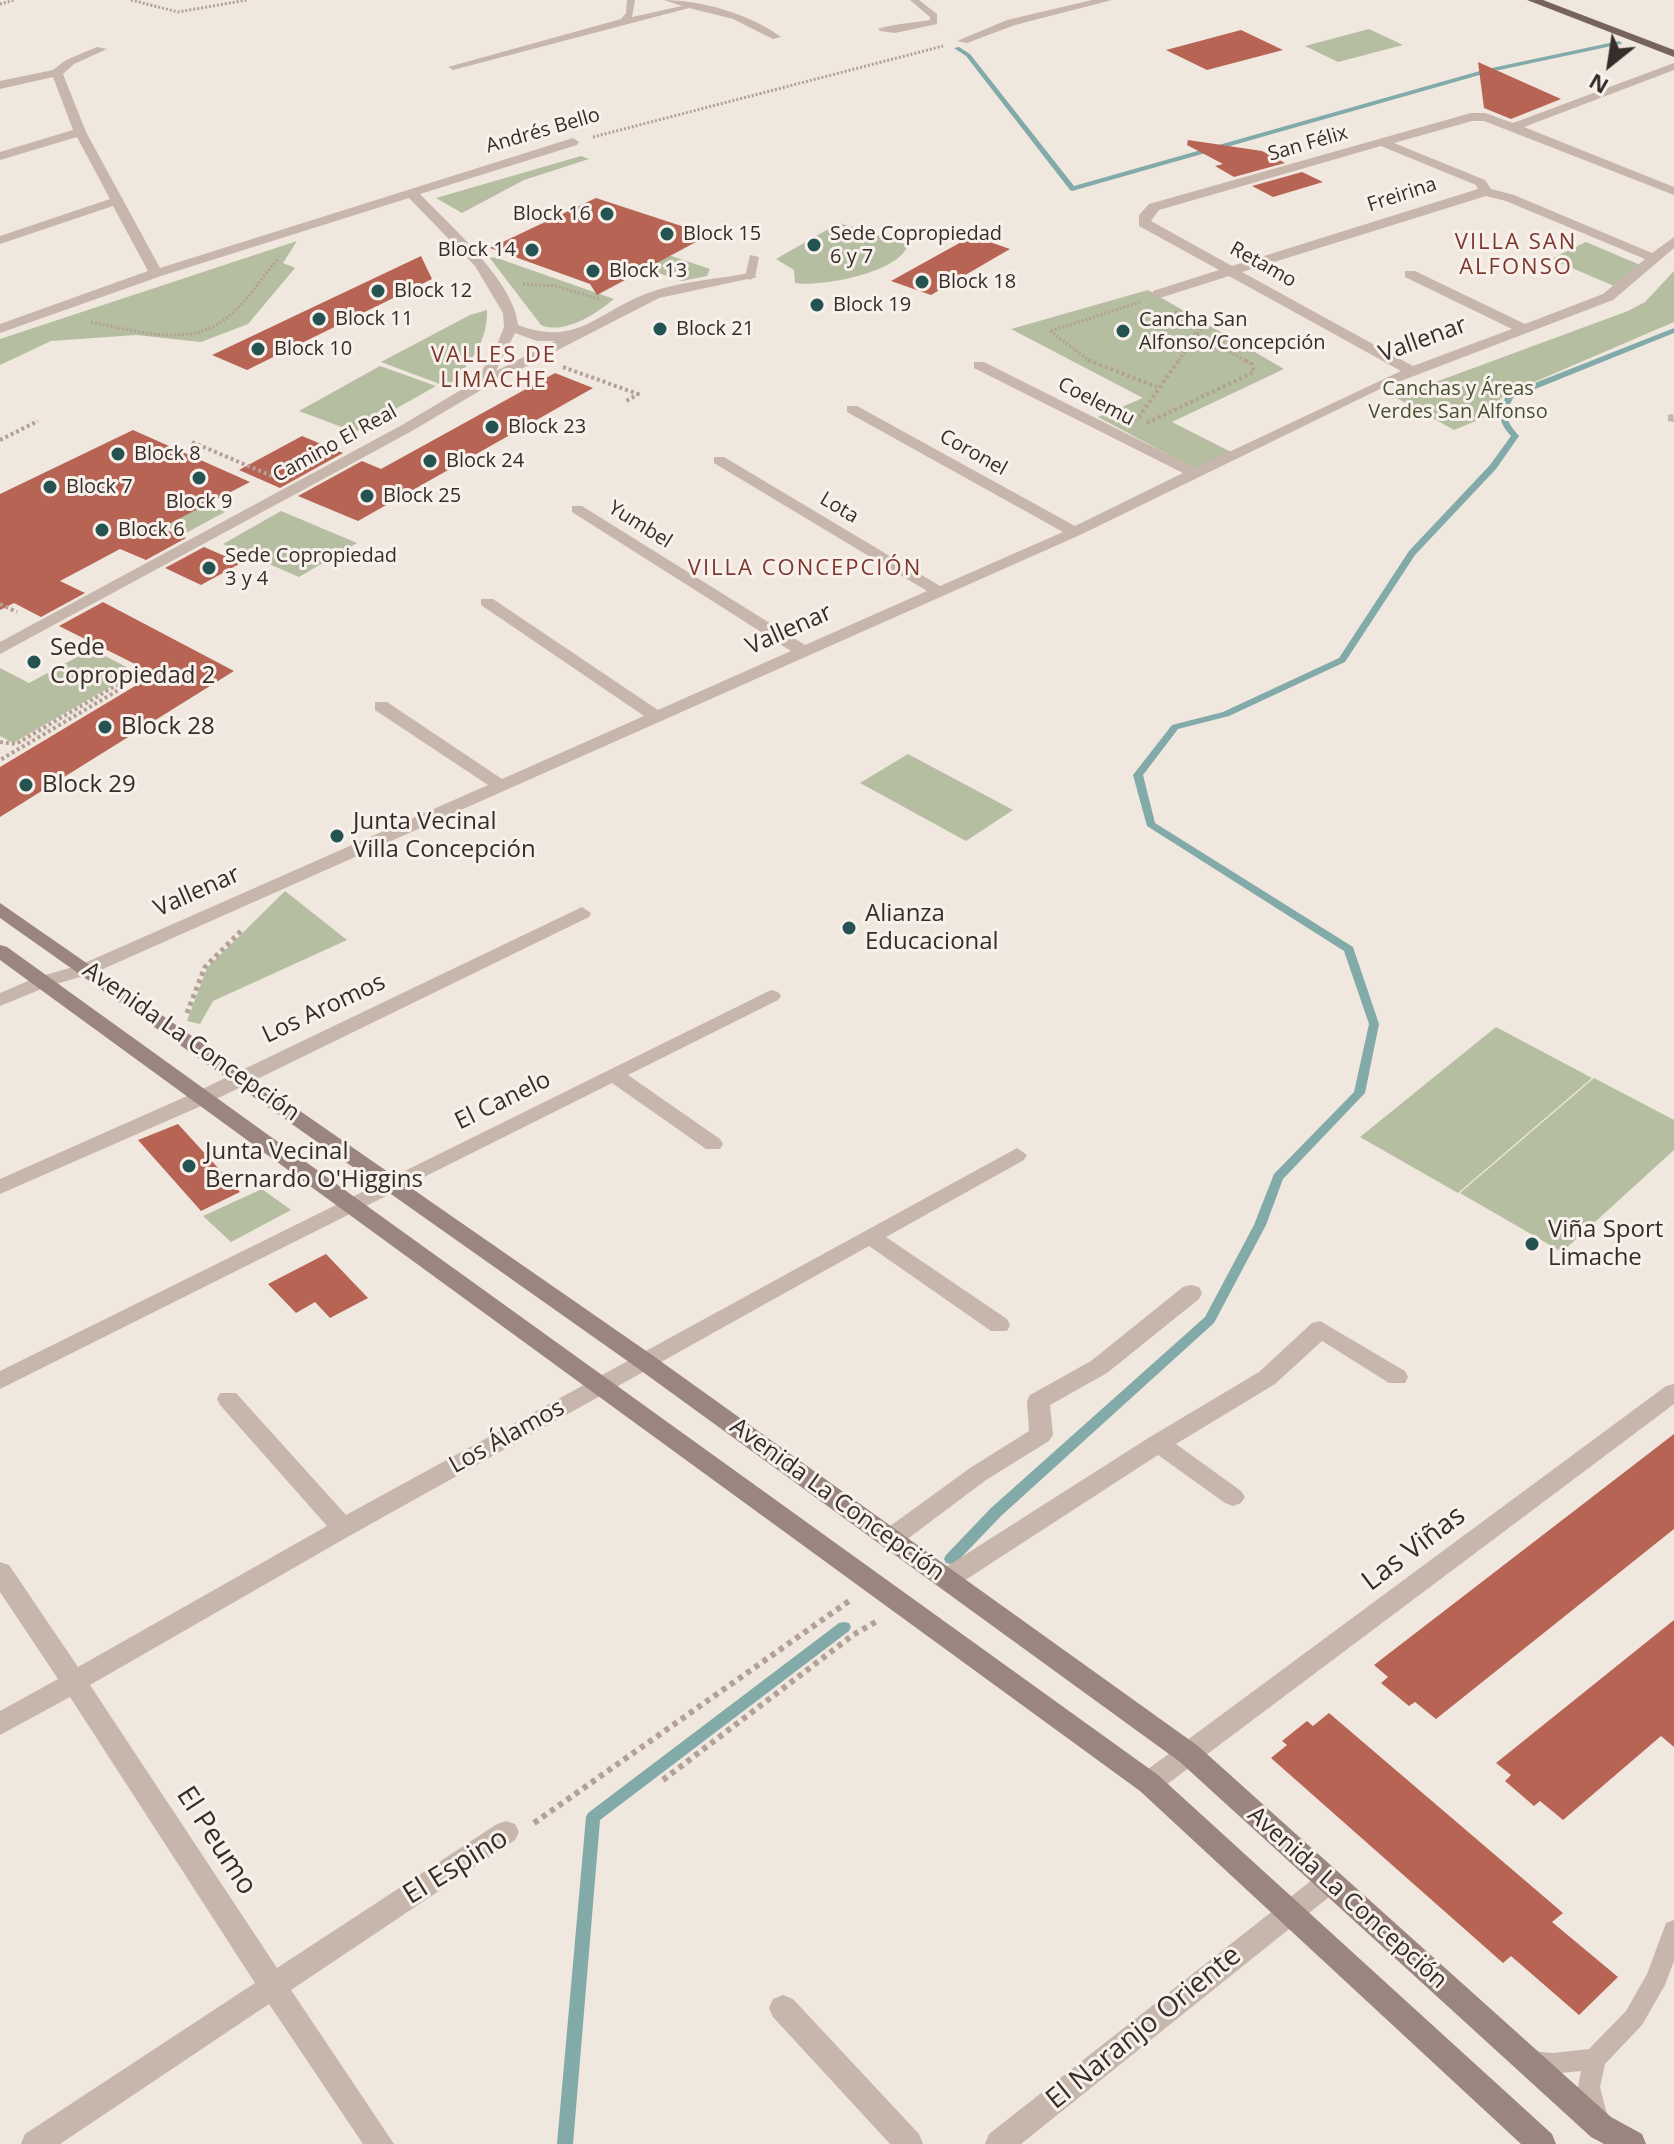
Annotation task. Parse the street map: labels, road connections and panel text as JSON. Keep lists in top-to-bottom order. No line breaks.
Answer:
{"streets":{"street":["Andrés Bello","San Félix","Freirina","Retamo","Vallenar","Coelemu","Camino El Real","Coronel","Lota","Yumbel","Los Aromos","Avenida La Concepción","El Canelo","Los Álamos","Las Viñas","El Peumo","El Espino","El Naranjo Oriente"]},"crossings":[["San Félix","Retamo"],["Freirina","Retamo"],["Retamo","Vallenar"],["Vallenar","Coelemu"],["Vallenar","Coronel"],["Vallenar","Lota"],["Vallenar","Yumbel"],["Vallenar","Avenida La Concepción"],["Los Aromos","Avenida La Concepción"],["Avenida La Concepción","El Canelo"],["Avenida La Concepción","Los Álamos"],["Avenida La Concepción","Las Viñas"],["Avenida La Concepción","El Espino"],["Avenida La Concepción","El Naranjo Oriente"],["Los Álamos","El Peumo"],["El Peumo","El Espino"]],"districts":["VILLA SAN ALFONSO","VALLES DE LIMACHE","VILLA CONCEPCIÓN"],"parks":["Canchas y Áreas Verdes San Alfonso"],"places":["Block 16","Block 15","Sede Copropiedad 6 y 7","Block 14","Block 13","Block 18","Block 12","Block 19","Block 11","Block 21","Cancha San Alfonso/Concepción","Block 10","Block 23","Block 8","Block 24","Block 9","Block 7","Block 25","Block 6","Sede Copropiedad 3 y 4","Sede Copropiedad 2","Block 28","Block 29","Junta Vecinal Villa Concepción","Alianza Educacional","Junta Vecinal Bernardo O'Higgins","Viña Sport Limache"],"north":"bottom left"}
